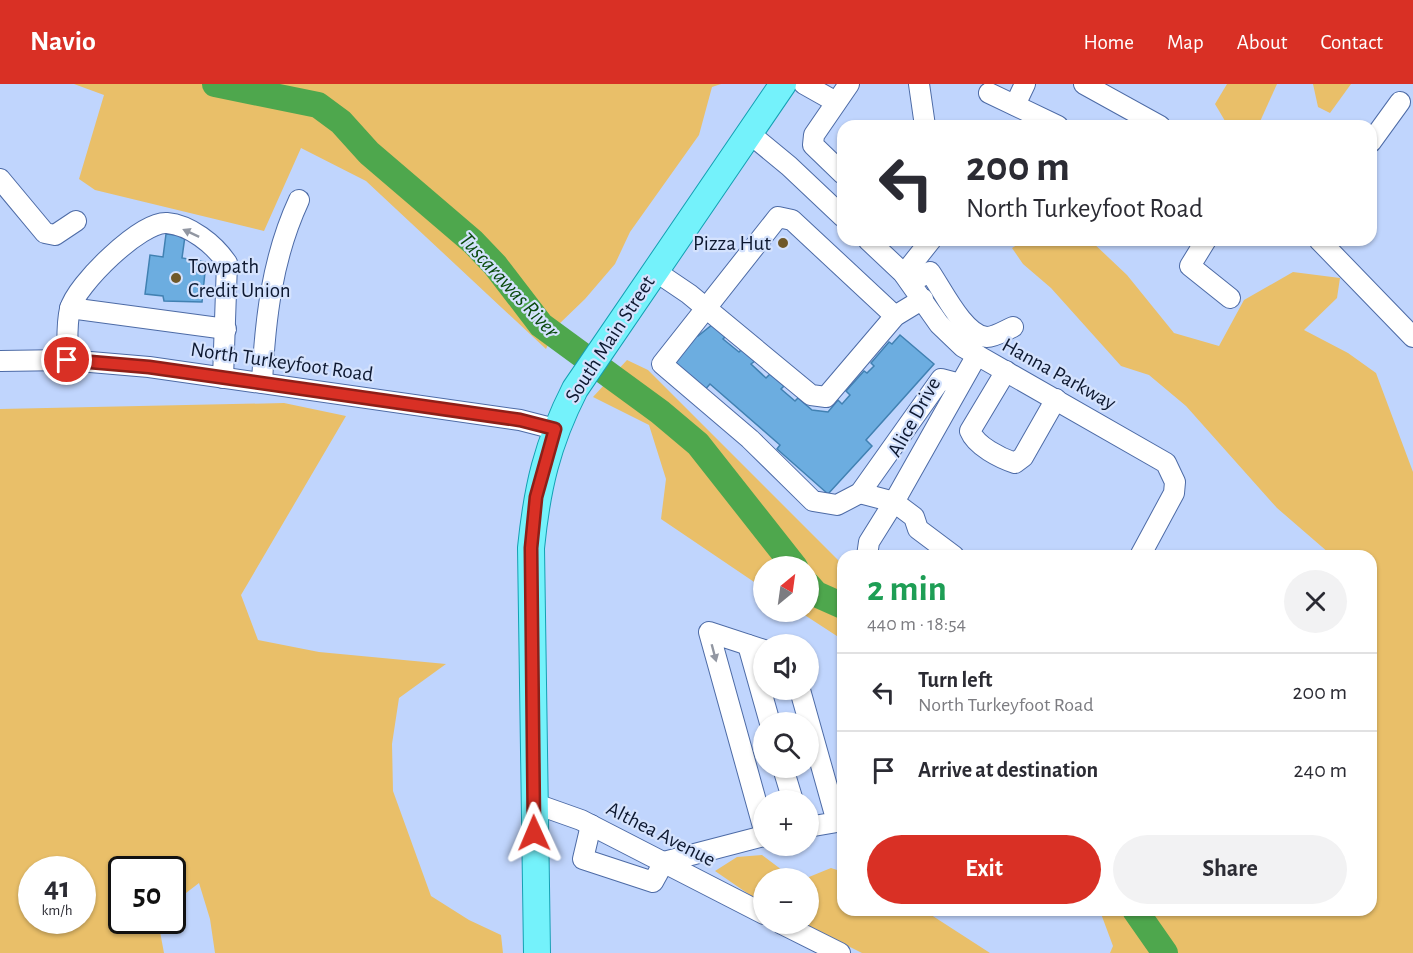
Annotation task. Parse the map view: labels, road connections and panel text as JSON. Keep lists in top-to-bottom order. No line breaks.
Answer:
{"streets":{"main road":["South Main Street"],"street":["North Turkeyfoot Road","Hanna Parkway","Alice Drive","Althea Avenue"]},"crossings":[["South Main Street","North Turkeyfoot Road"],["South Main Street","Althea Avenue"],["Hanna Parkway","Alice Drive"]],"water":["Tuscarawas River"],"places":["Pizza Hut","Towpath Credit Union"],"north":"top right","page":{"header":"Navio","nav":["Home","Map","About","Contact"],"turn":["200 m","North Turkeyfoot Road"],"heading":["2 min","440 m · 18:54"],"map_buttons":["+","−"],"list":[{"name":"Turn left","note":"North Turkeyfoot Road","value":"200 m"},{"name":"Arrive at destination","value":"240 m"}],"buttons":["Exit","Share"],"speed":"41 km/h","limit":"50"}}
